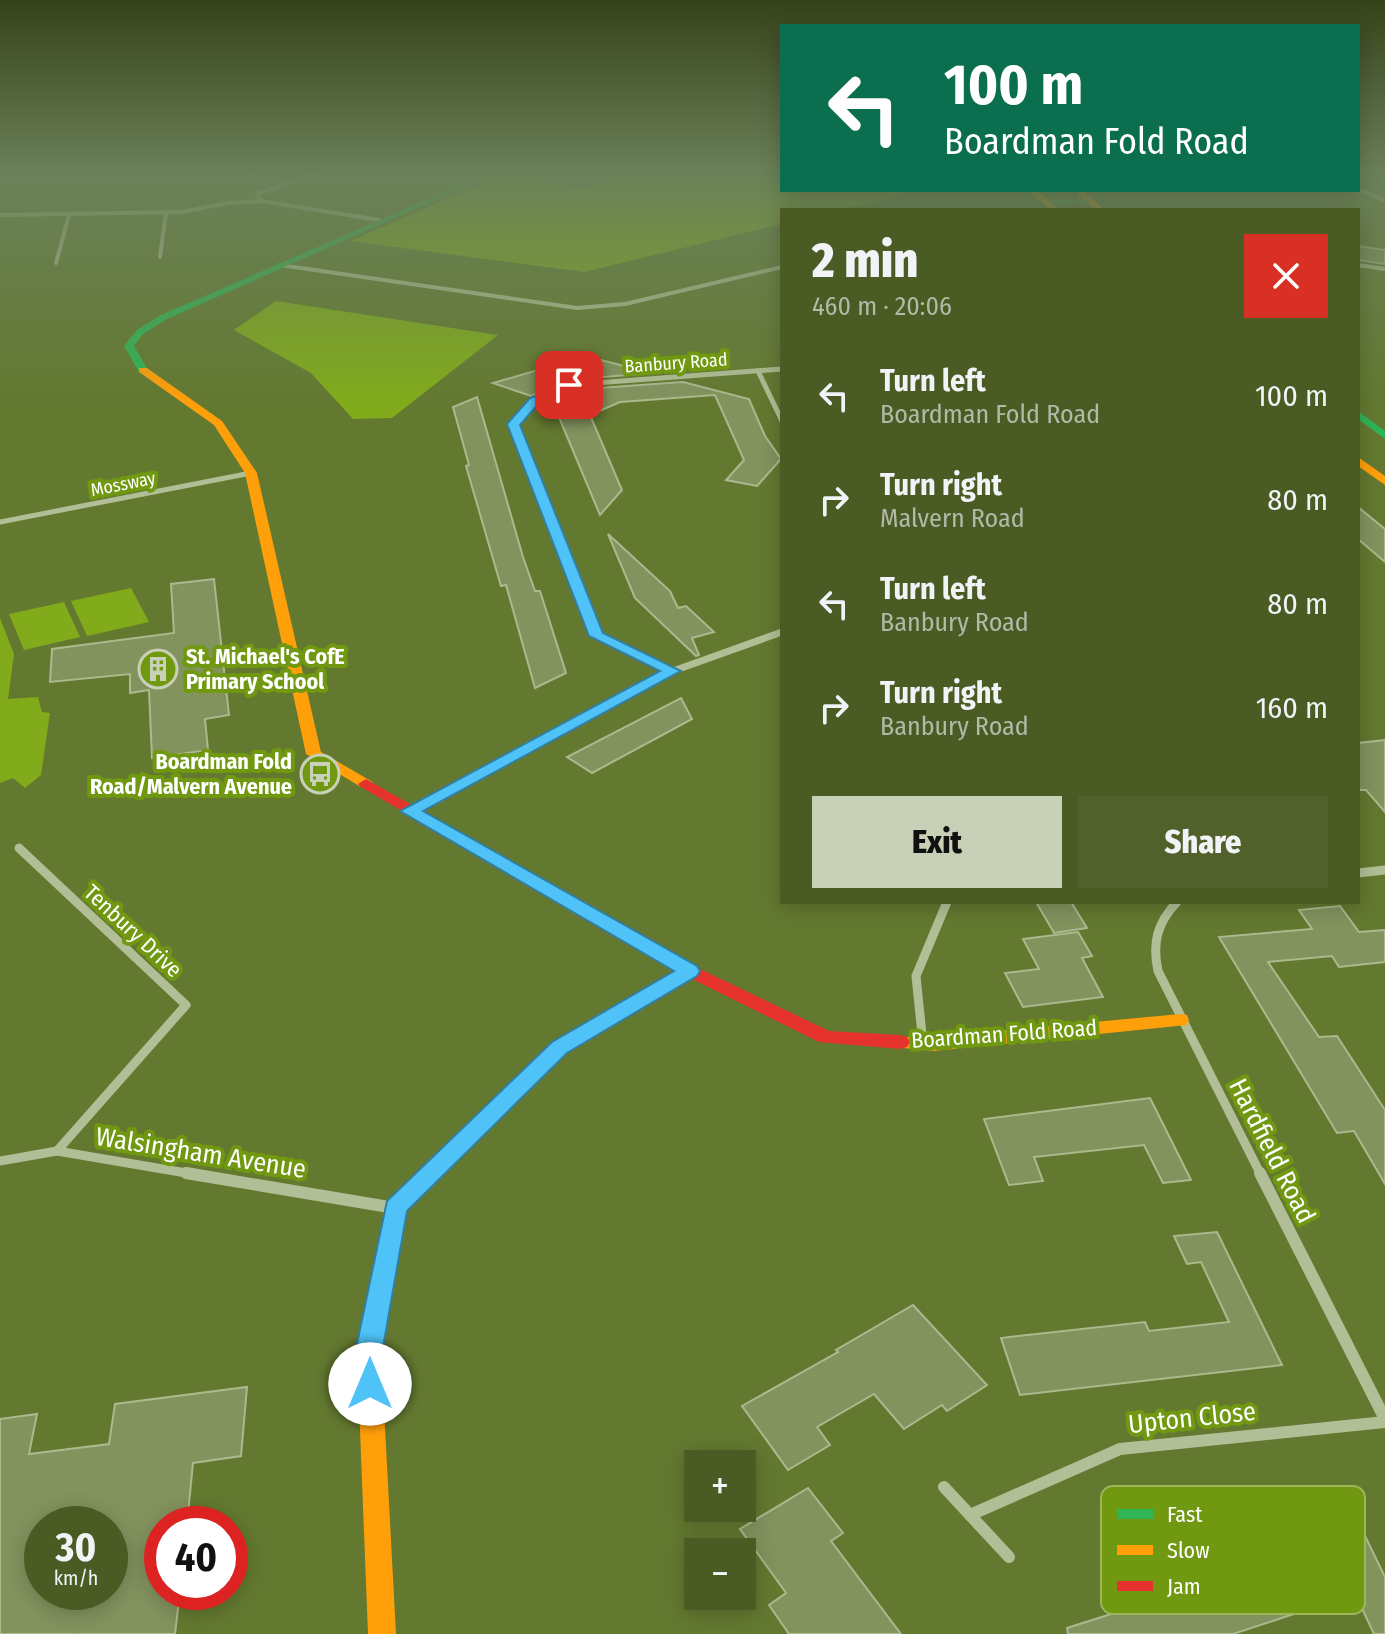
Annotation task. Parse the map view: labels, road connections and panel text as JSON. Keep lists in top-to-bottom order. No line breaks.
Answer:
{"streets":{"street":["Banbury Road","Mossway","Tenbury Drive","Boardman Fold Road","Hardfield Road","Walsingham Avenue","Upton Close"]},"crossings":[["Mossway","Boardman Fold Road"],["Tenbury Drive","Walsingham Avenue"],["Boardman Fold Road","Hardfield Road"],["Hardfield Road","Upton Close"]],"places":{"building":["St. Michael's CofE Primary School"],"bus stop":["Boardman Fold Road/Malvern Avenue"]},"legend":["Fast","Slow","Jam"],"page":{"turn":["100 m","Boardman Fold Road"],"heading":["2 min","460 m · 20:06"],"list":[{"name":"Turn left","note":"Boardman Fold Road","value":"100 m"},{"name":"Turn right","note":"Malvern Road","value":"80 m"},{"name":"Turn left","note":"Banbury Road","value":"80 m"},{"name":"Turn right","note":"Banbury Road","value":"160 m"}],"buttons":["Exit","Share"],"map_buttons":["+","−"],"speed":"30 km/h","limit":"40"}}
